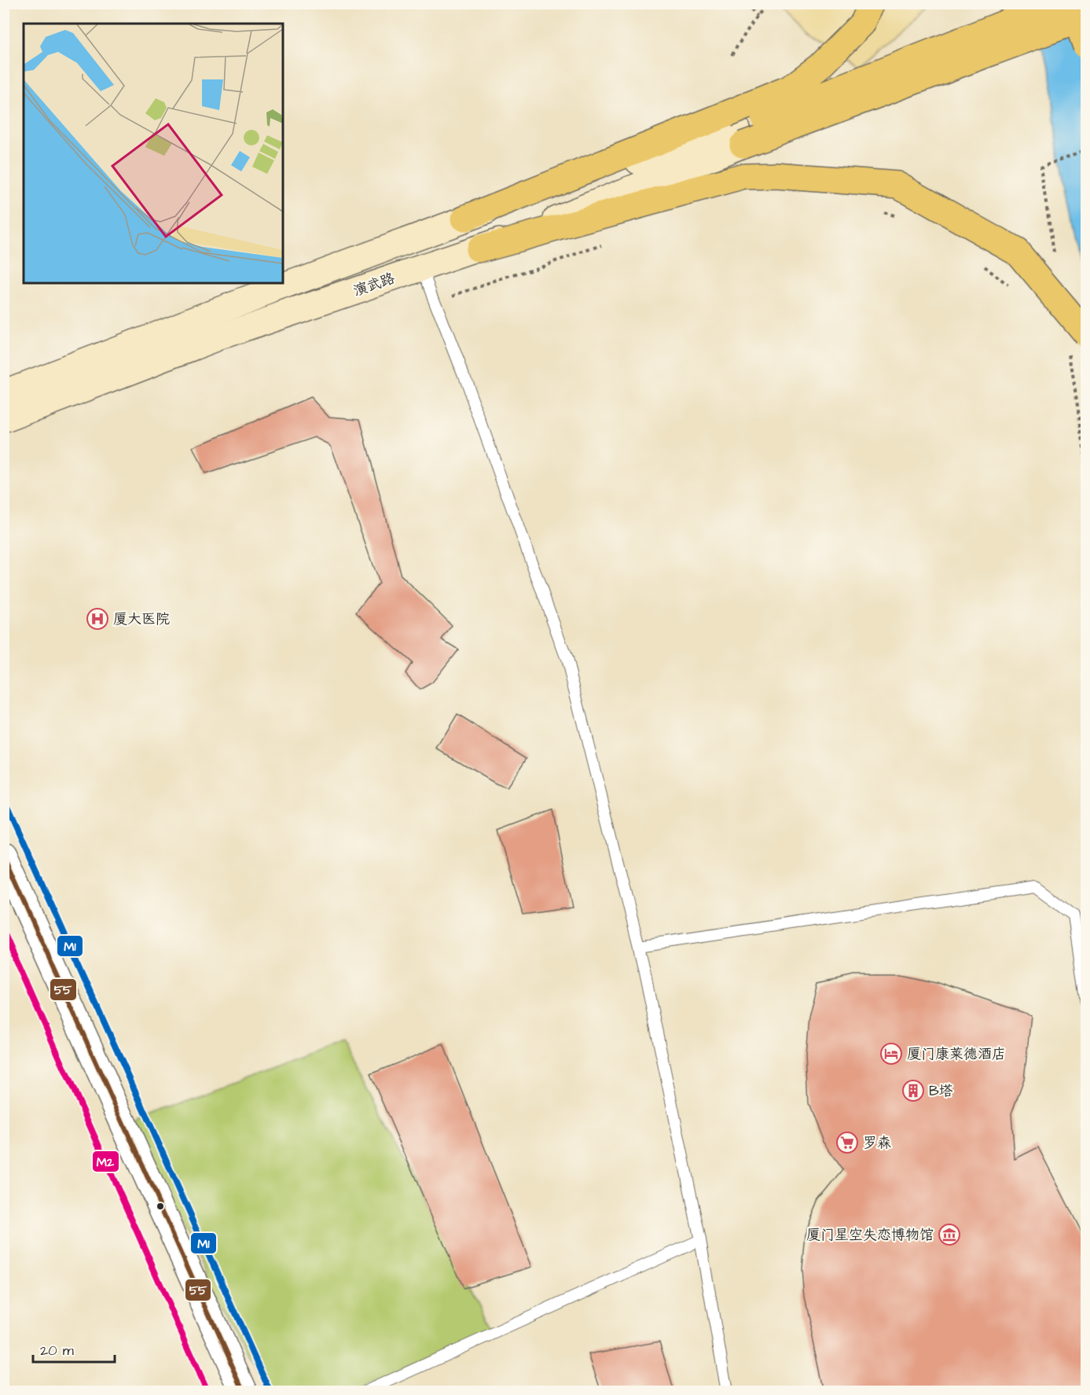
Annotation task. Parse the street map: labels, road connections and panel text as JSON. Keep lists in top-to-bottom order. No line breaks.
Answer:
{"streets":{"main road":["演武路"]},"places":{"hospital":["厦大医院"],"hotel":["厦门康莱德酒店"],"building":["B塔"],"supermarket":["罗森"],"museum":["厦门星空失恋博物馆"]},"lines":["transit line M1","transit line 55","transit line M2"],"scale_bar":"20 m"}
